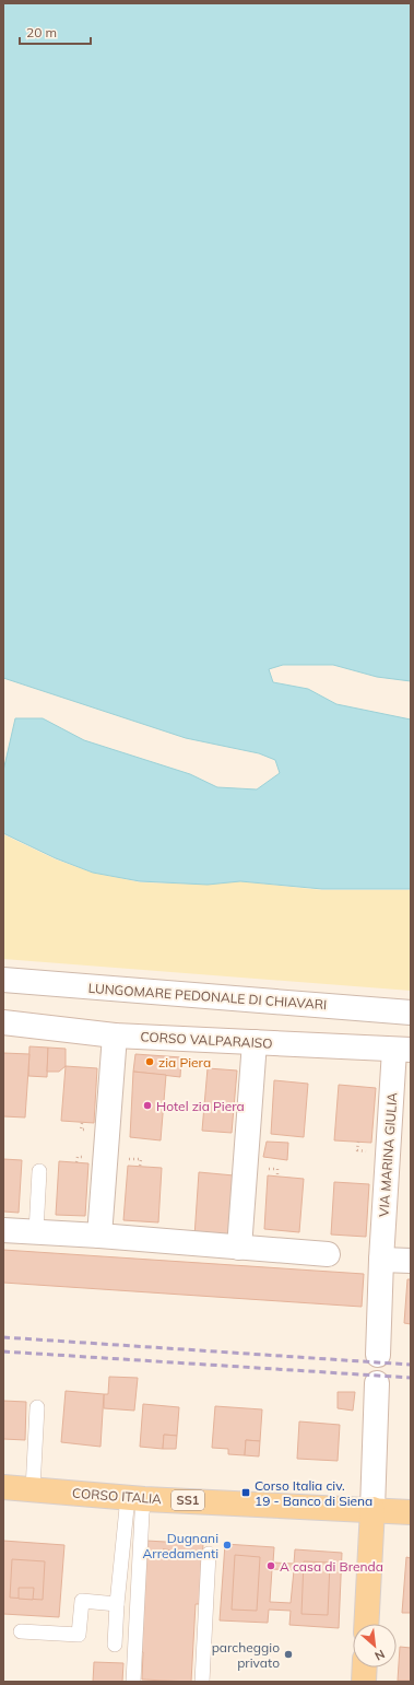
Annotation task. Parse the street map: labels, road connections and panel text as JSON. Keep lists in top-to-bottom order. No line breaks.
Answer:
{"streets":{"main road":["CORSO ITALIA","SS1"],"street":["LUNGOMARE PEDONALE DI CHIAVARI","CORSO VALPARAISO","VIA MARINA GIULIA"]},"crossings":[["CORSO VALPARAISO","VIA MARINA GIULIA"]],"places":{"other":["zia Piera","Hotel zia Piera","Dugnani Arredamenti","A casa di Brenda","parcheggio privato"],"transit":["Corso Italia civ. 19 - Banco di Siena"]},"scale_bar":"20 m","north":"bottom right"}
